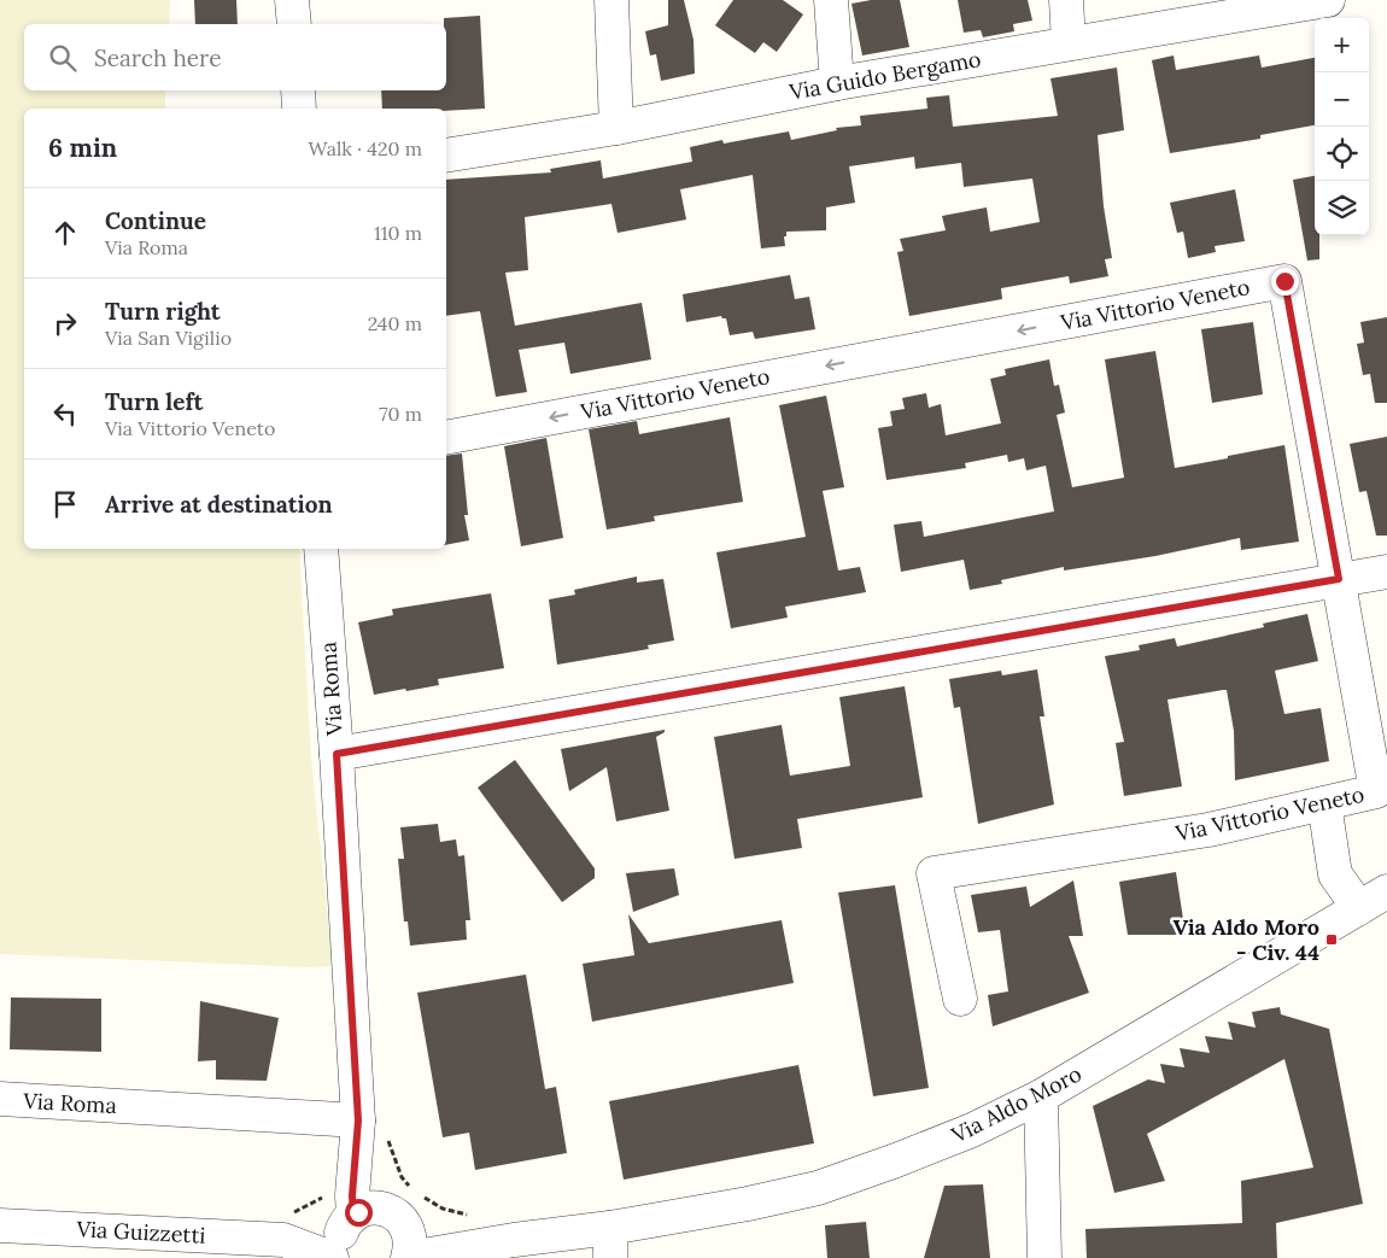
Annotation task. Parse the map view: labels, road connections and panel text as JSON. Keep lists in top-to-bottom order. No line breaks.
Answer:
{"streets":{"street":["Via Guido Bergamo","Via Vittorio Veneto","Via Roma","Via Aldo Moro","Via Guizzetti"]},"crossings":[["Via Roma","Via Aldo Moro"],["Via Roma","Via Guizzetti"],["Via Aldo Moro","Via Guizzetti"]],"places":{"transit":["Via Aldo Moro - Civ. 44"]},"page":{"map_buttons":["+","−"],"search":"Search here","heading":["6 min","Walk · 420 m"],"list":[["Continue","Via Roma","110 m"],["Turn right","Via San Vigilio","240 m"],["Turn left","Via Vittorio Veneto","70 m"],"Arrive at destination"]}}
